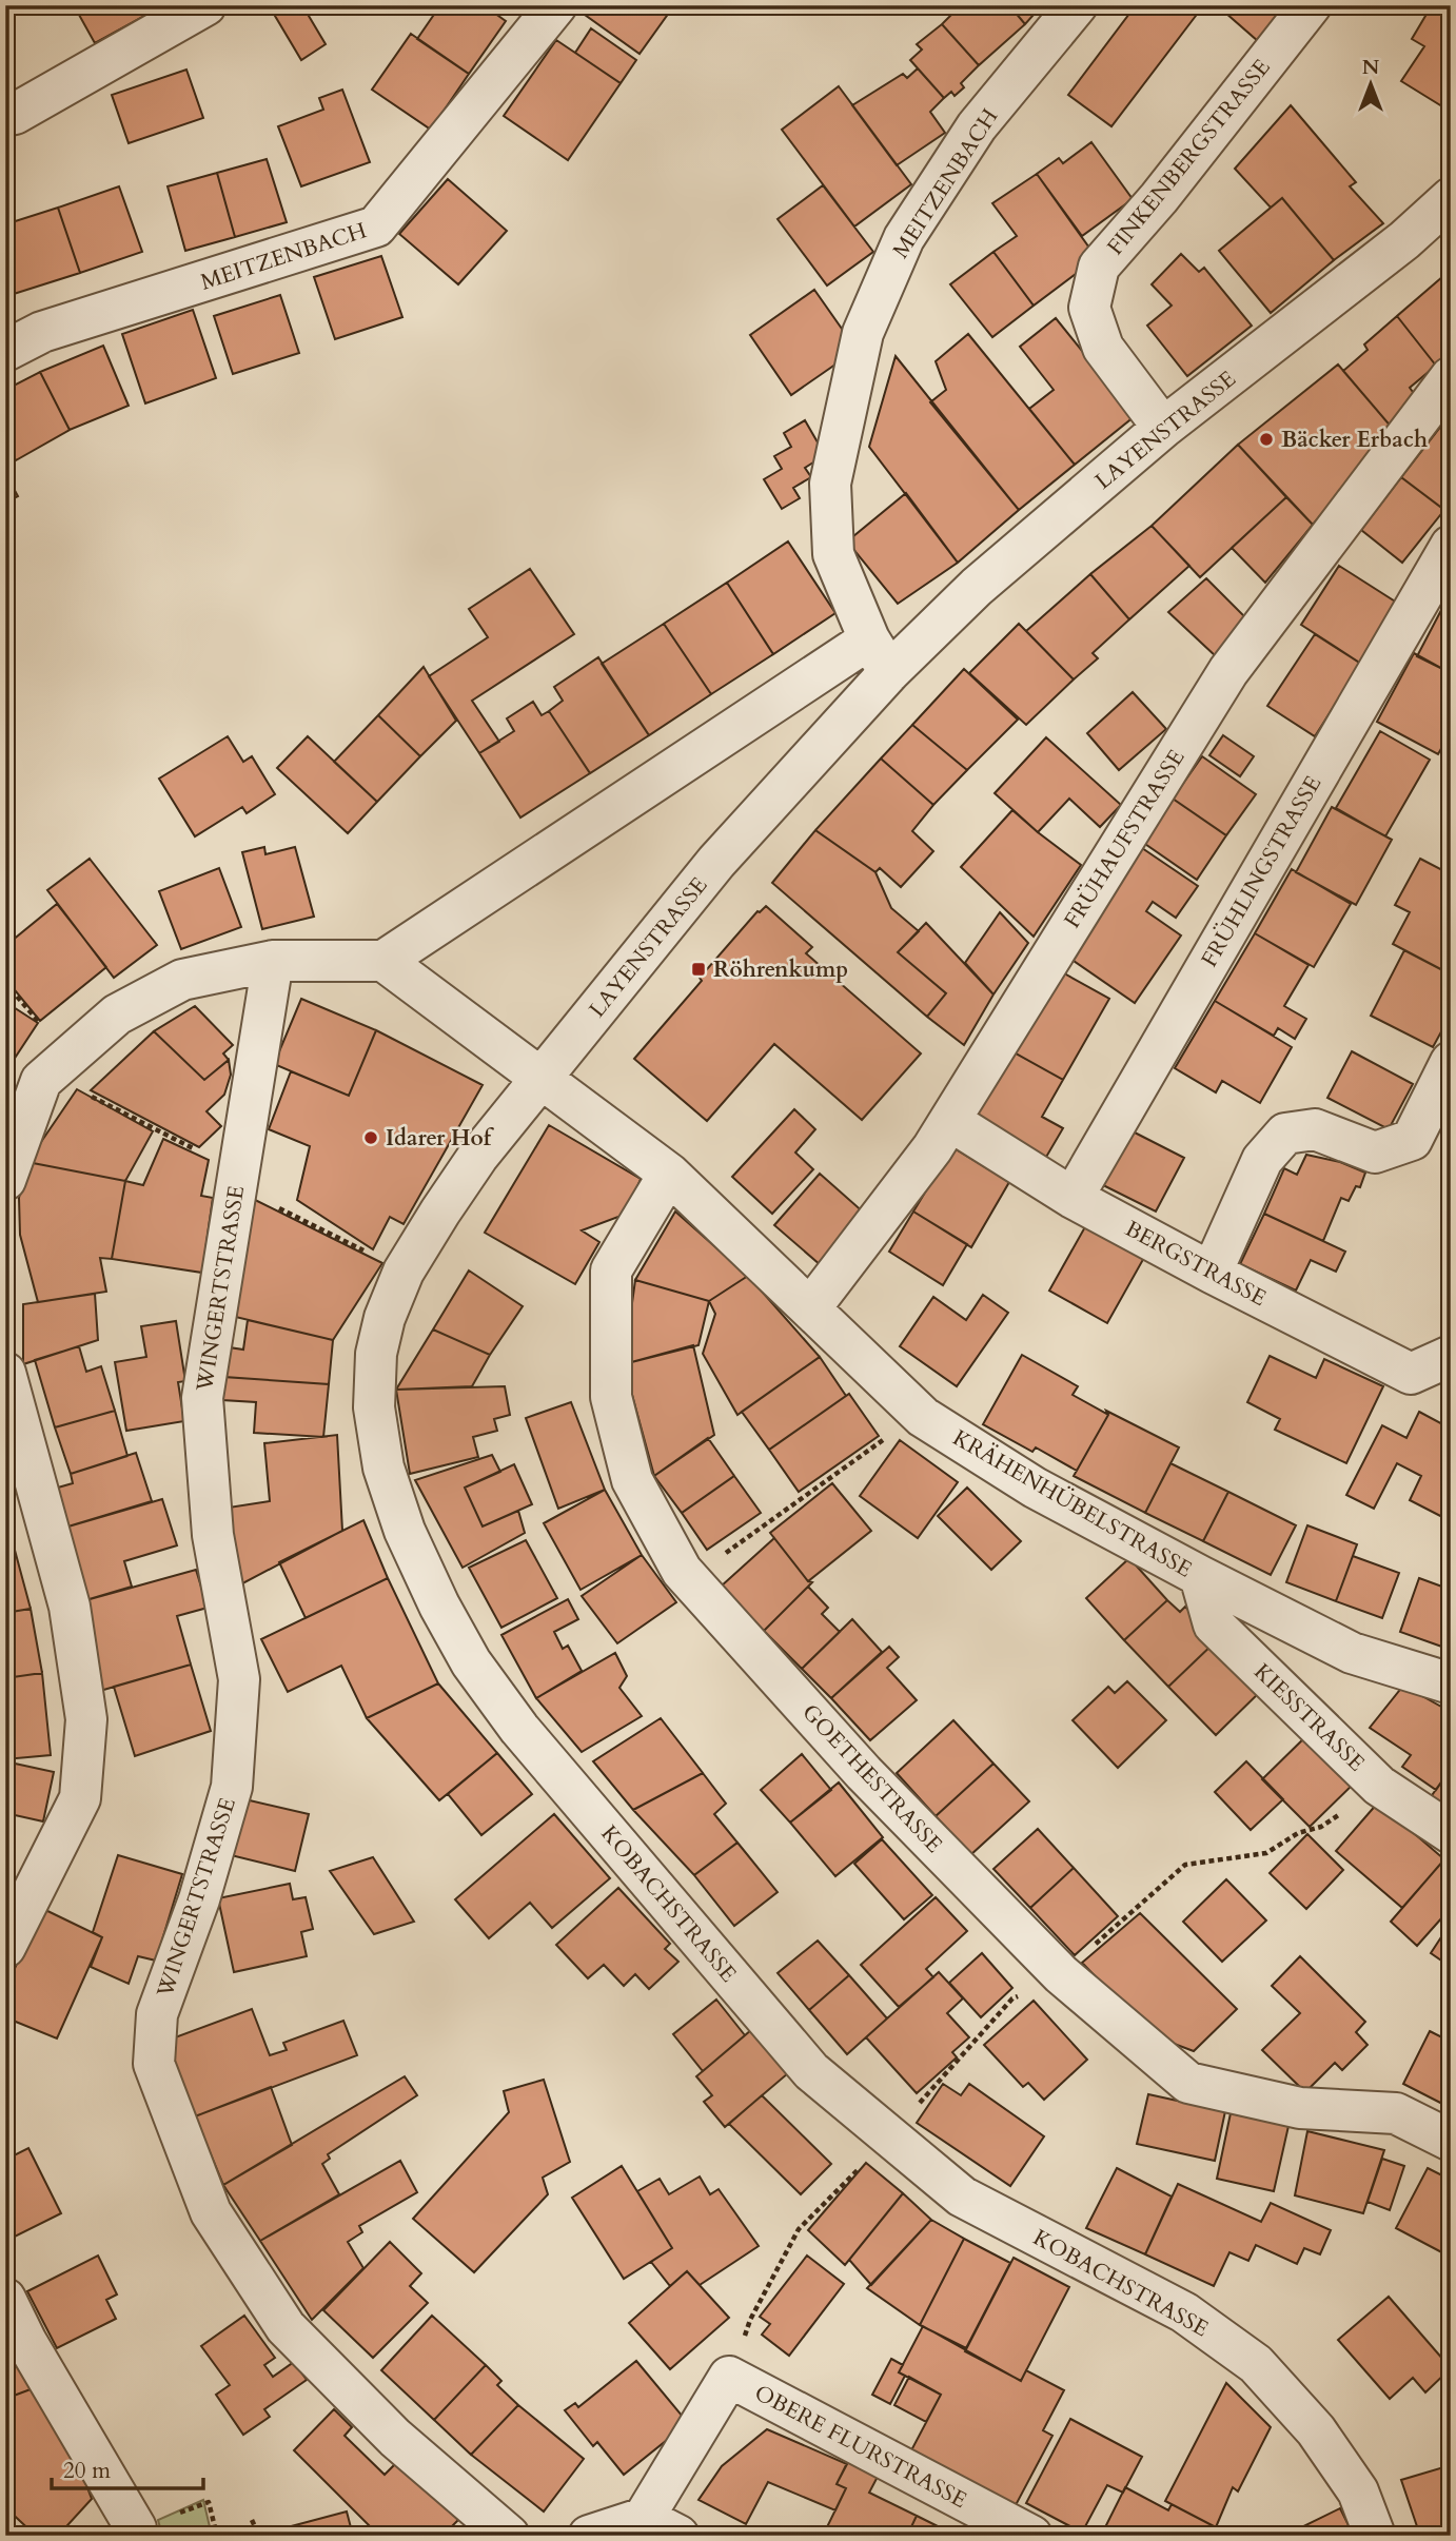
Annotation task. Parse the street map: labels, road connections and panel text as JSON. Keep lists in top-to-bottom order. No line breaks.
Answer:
{"streets":{"street":["FINKENBERGSTRASSE","MEITZENBACH","LAYENSTRASSE","FRÜHAUFSTRASSE","FRÜHLINGSTRASSE","BERGSTRASSE","WINGERTSTRASSE","KRÄHENHÜBELSTRASSE","KIESSTRASSE","GOETHESTRASSE","KOBACHSTRASSE","OBERE FLURSTRASSE"]},"crossings":[["FINKENBERGSTRASSE","LAYENSTRASSE"],["MEITZENBACH","LAYENSTRASSE"],["LAYENSTRASSE","KRÄHENHÜBELSTRASSE"],["LAYENSTRASSE","KOBACHSTRASSE"],["FRÜHAUFSTRASSE","BERGSTRASSE"],["FRÜHAUFSTRASSE","KRÄHENHÜBELSTRASSE"],["FRÜHLINGSTRASSE","BERGSTRASSE"],["KRÄHENHÜBELSTRASSE","KIESSTRASSE"],["KRÄHENHÜBELSTRASSE","GOETHESTRASSE"],["KRÄHENHÜBELSTRASSE","KOBACHSTRASSE"]],"places":{"other":["Bäcker Erbach","Idarer Hof"],"transit":["Röhrenkump"]},"scale_bar":"20 m","north":"top"}
